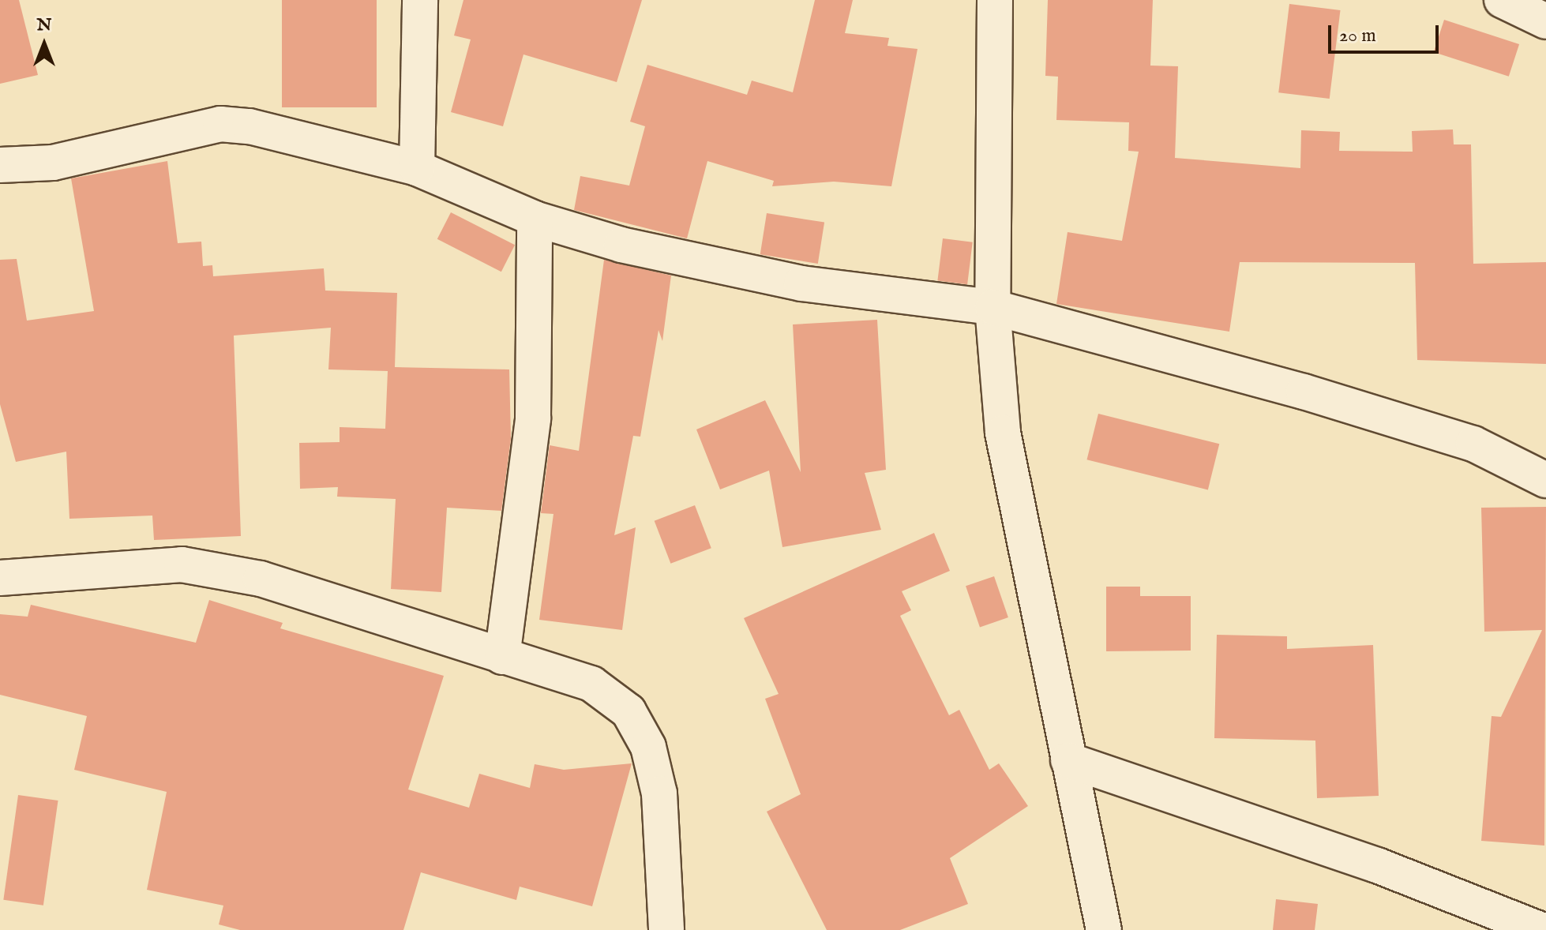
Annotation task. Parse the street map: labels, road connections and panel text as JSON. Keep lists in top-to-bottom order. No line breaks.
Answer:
{"scale_bar":"20 m","north":"top"}
